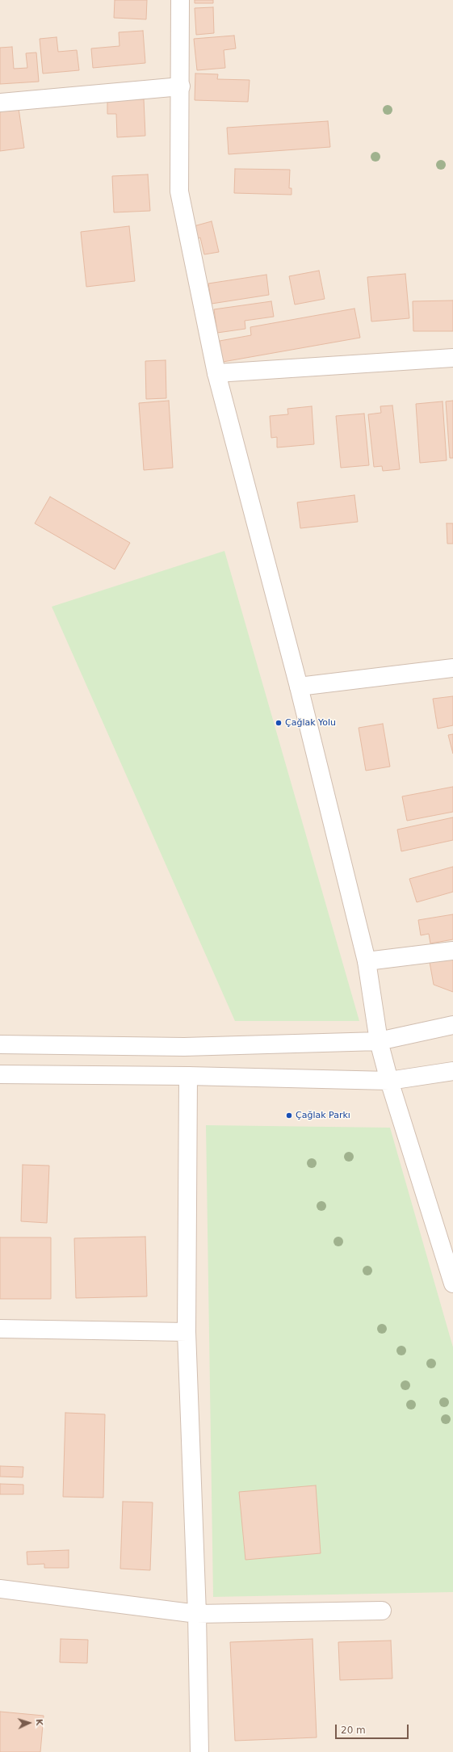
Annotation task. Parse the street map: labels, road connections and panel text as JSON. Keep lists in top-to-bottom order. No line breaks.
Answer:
{"places":["Çağlak Yolu","Çağlak Parkı"],"scale_bar":"20 m","north":"right"}
